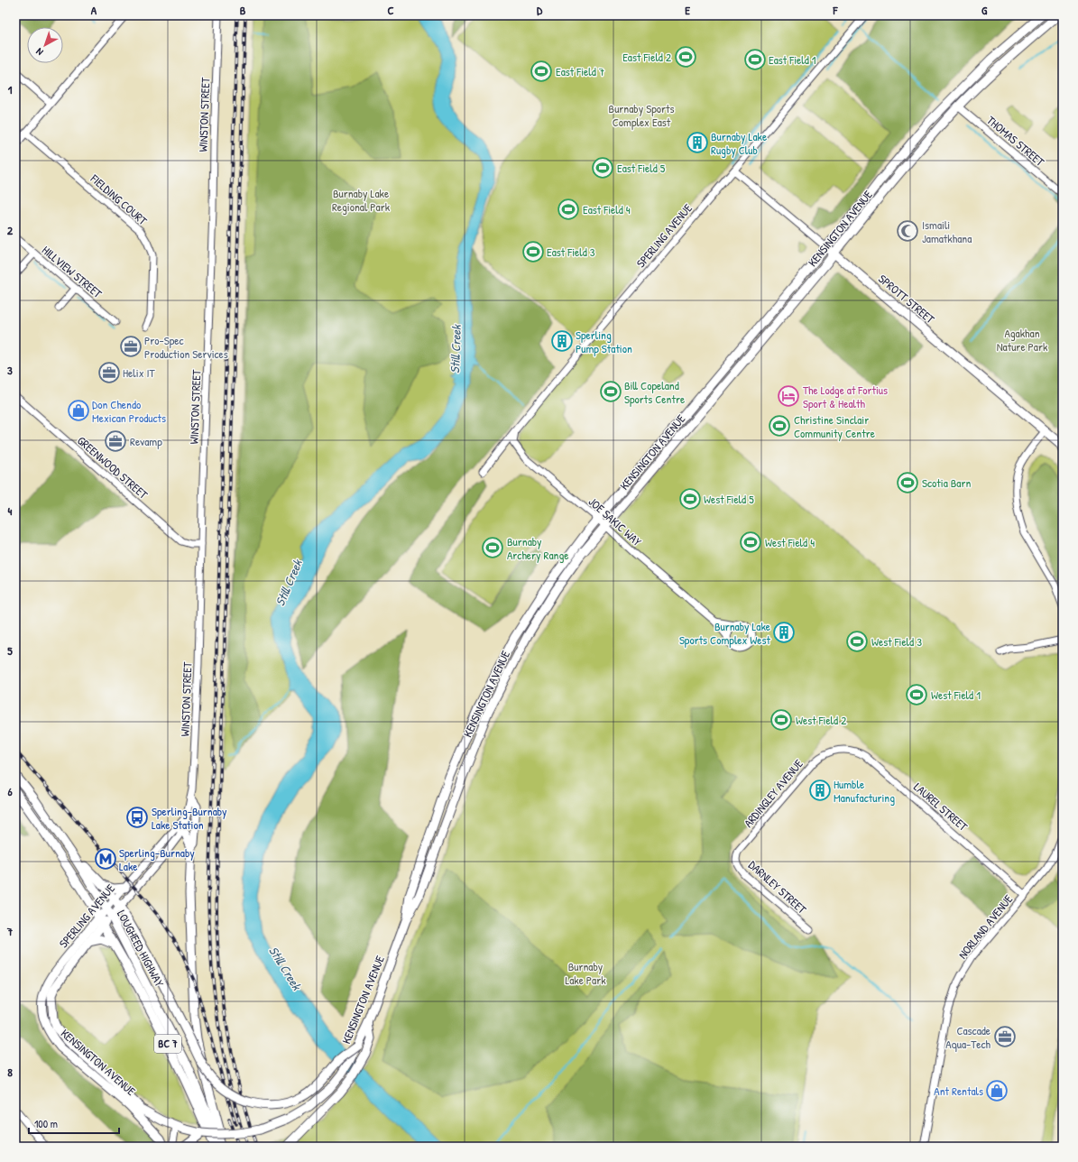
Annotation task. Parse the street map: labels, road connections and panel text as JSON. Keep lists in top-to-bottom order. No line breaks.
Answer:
{"streets":{"main road":["KENSINGTON AVENUE","SPERLING AVENUE","SPROTT STREET","LOUGHEED HIGHWAY","BC 7"],"street":["WINSTON STREET","THOMAS STREET","FIELDING COURT","HILLVIEW STREET","GREENWOOD STREET","JOE SAKIC WAY","ARDINGLEY AVENUE","LAUREL STREET","DARNLEY STREET","NORLAND AVENUE"]},"crossings":[["WINSTON STREET","SPERLING AVENUE"],["WINSTON STREET","GREENWOOD STREET"],["THOMAS STREET","KENSINGTON AVENUE"],["KENSINGTON AVENUE","SPERLING AVENUE"],["KENSINGTON AVENUE","SPROTT STREET"],["KENSINGTON AVENUE","JOE SAKIC WAY"],["SPERLING AVENUE","SPROTT STREET"],["SPERLING AVENUE","JOE SAKIC WAY"],["SPERLING AVENUE","LOUGHEED HIGHWAY"],["ARDINGLEY AVENUE","LAUREL STREET"],["ARDINGLEY AVENUE","DARNLEY STREET"],["LAUREL STREET","NORLAND AVENUE"]],"water":["Still Creek"],"parks":["Burnaby Sports Complex East","Burnaby Lake Regional Park","Agakhan Nature Park","Burnaby Lake Park"],"places":{"sports":["East Field 2","East Field 1","East Field 7","East Field 5","East Field 4","East Field 3","Bill Copeland Sports Centre","Christine Sinclair Community Centre","Scotia Barn","West Field 5","West Field 4","Burnaby Archery Range","West Field 3","West Field 1","West Field 2"],"building":["Burnaby Lake Rugby Club","Sperling Pump Station","Burnaby Lake Sports Complex West","Humble Manufacturing"],"mosque":["Ismaili Jamatkhana"],"office":["Pro-Spec Production Services","Helix IT","Revamp","Cascade Aqua-Tech"],"hotel":["The Lodge at Fortius Sport & Health"],"shop":["Don Chendo Mexican Products","Ant Rentals"],"bus stop":["Sperling-Burnaby Lake Station"],"metro station":["Sperling–Burnaby Lake"]},"scale_bar":"100 m","north":"bottom left","grid":{"columns":["A","B","C","D","E","F","G"],"rows":["1","2","3","4","5","6","7","8"]}}
